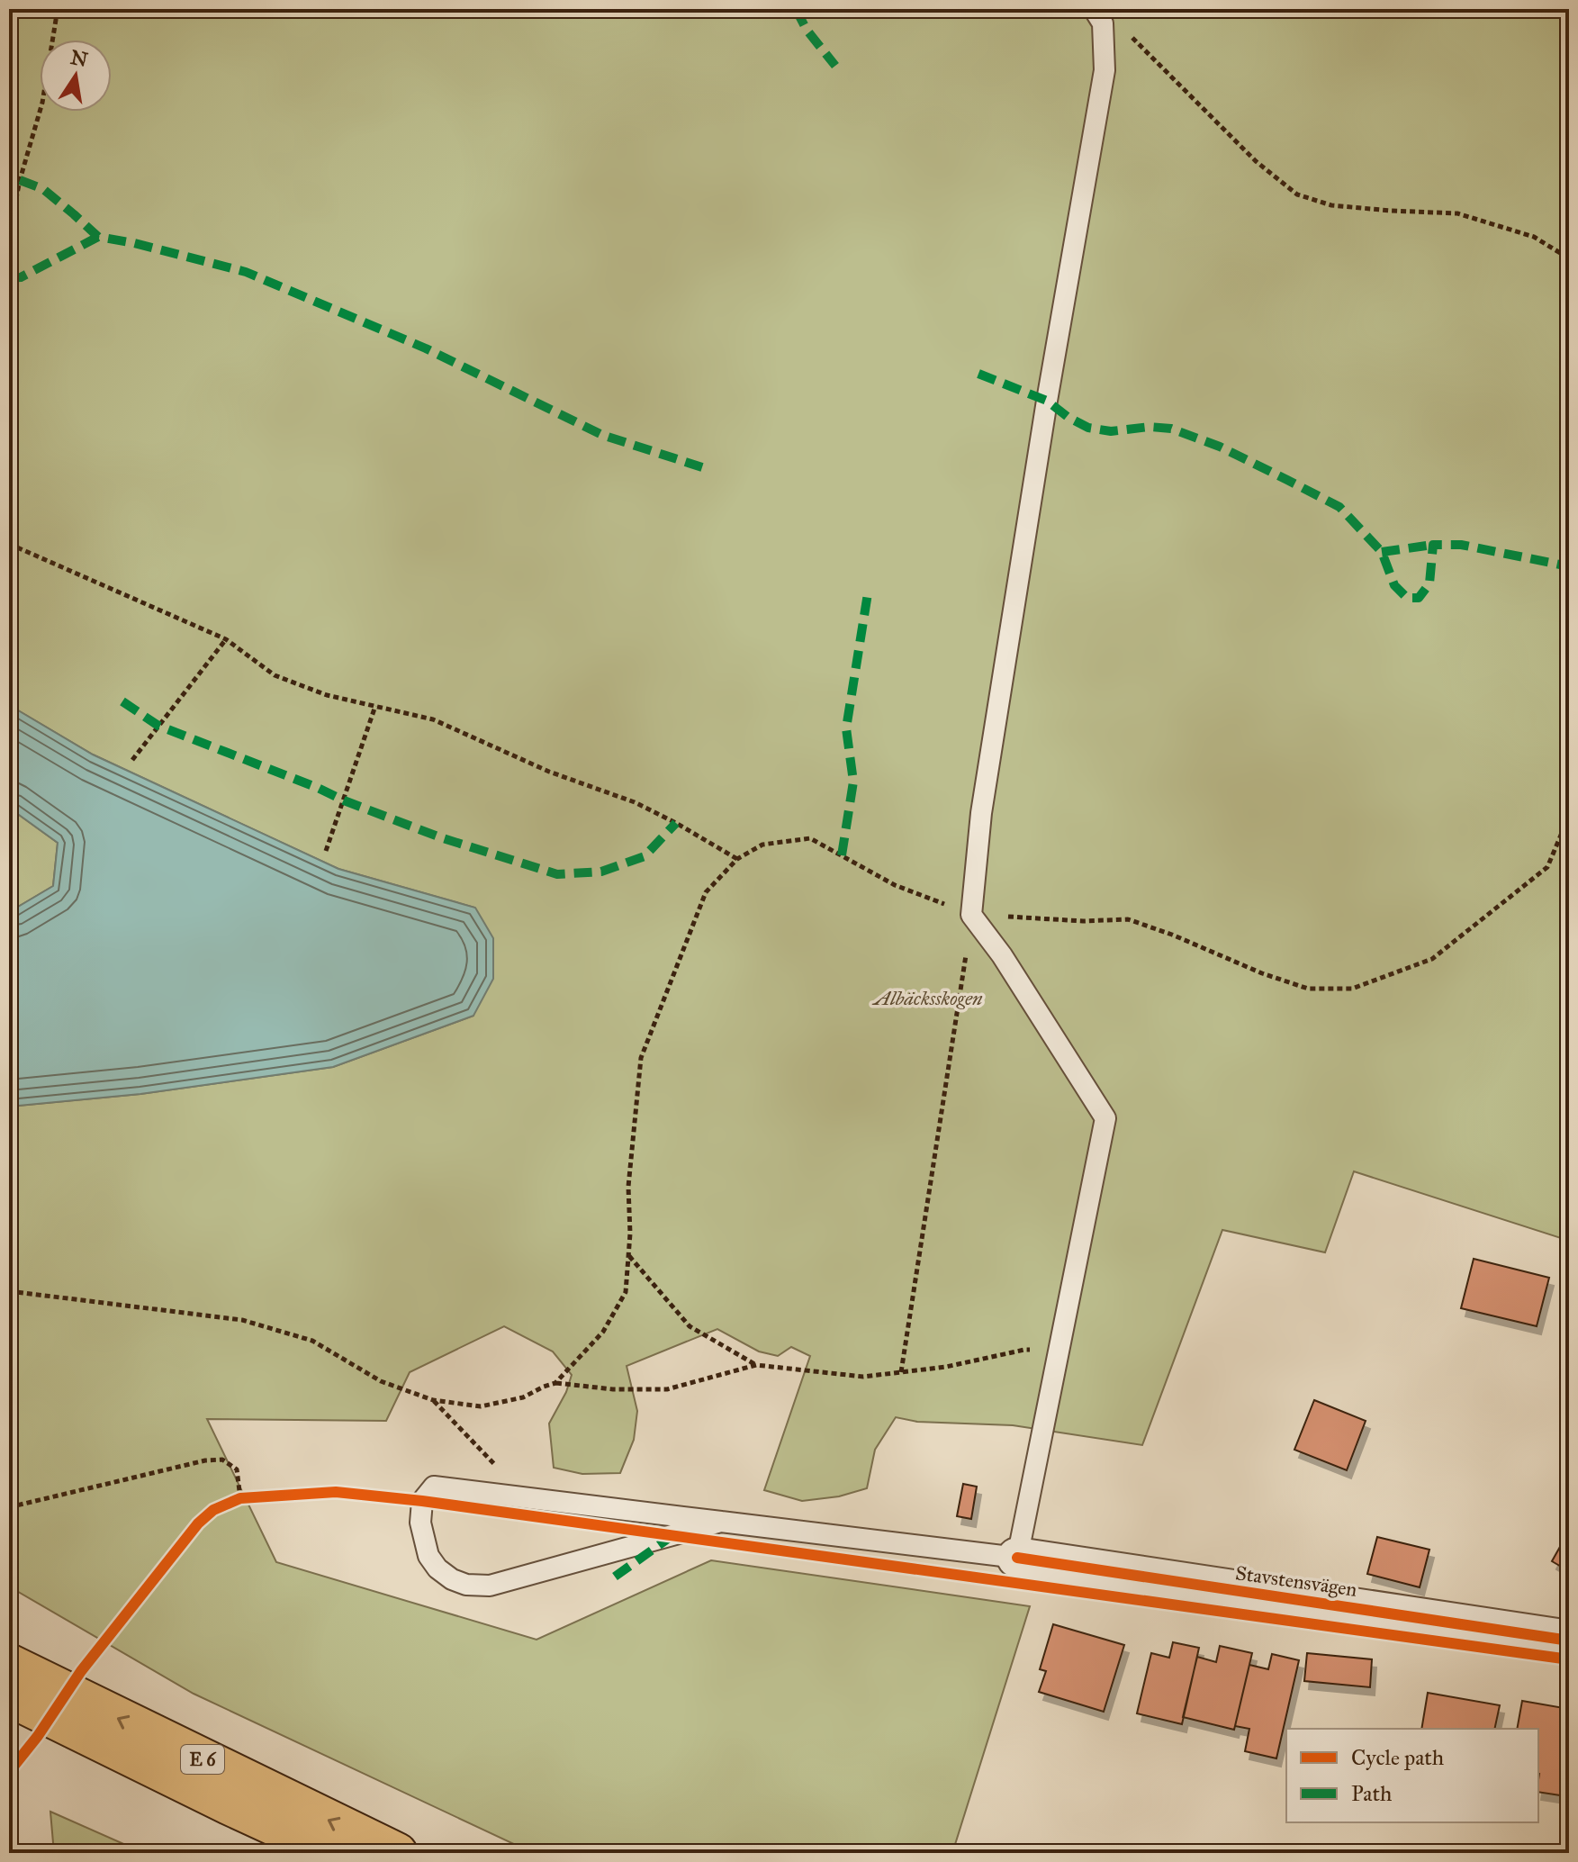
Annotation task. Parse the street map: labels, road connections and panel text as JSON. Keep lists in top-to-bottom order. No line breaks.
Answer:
{"streets":{"highway":["E 6"],"street":["Stavstensvägen"]},"parks":["Albäcksskogen"],"legend":["Cycle path","Path"],"north":"top"}
